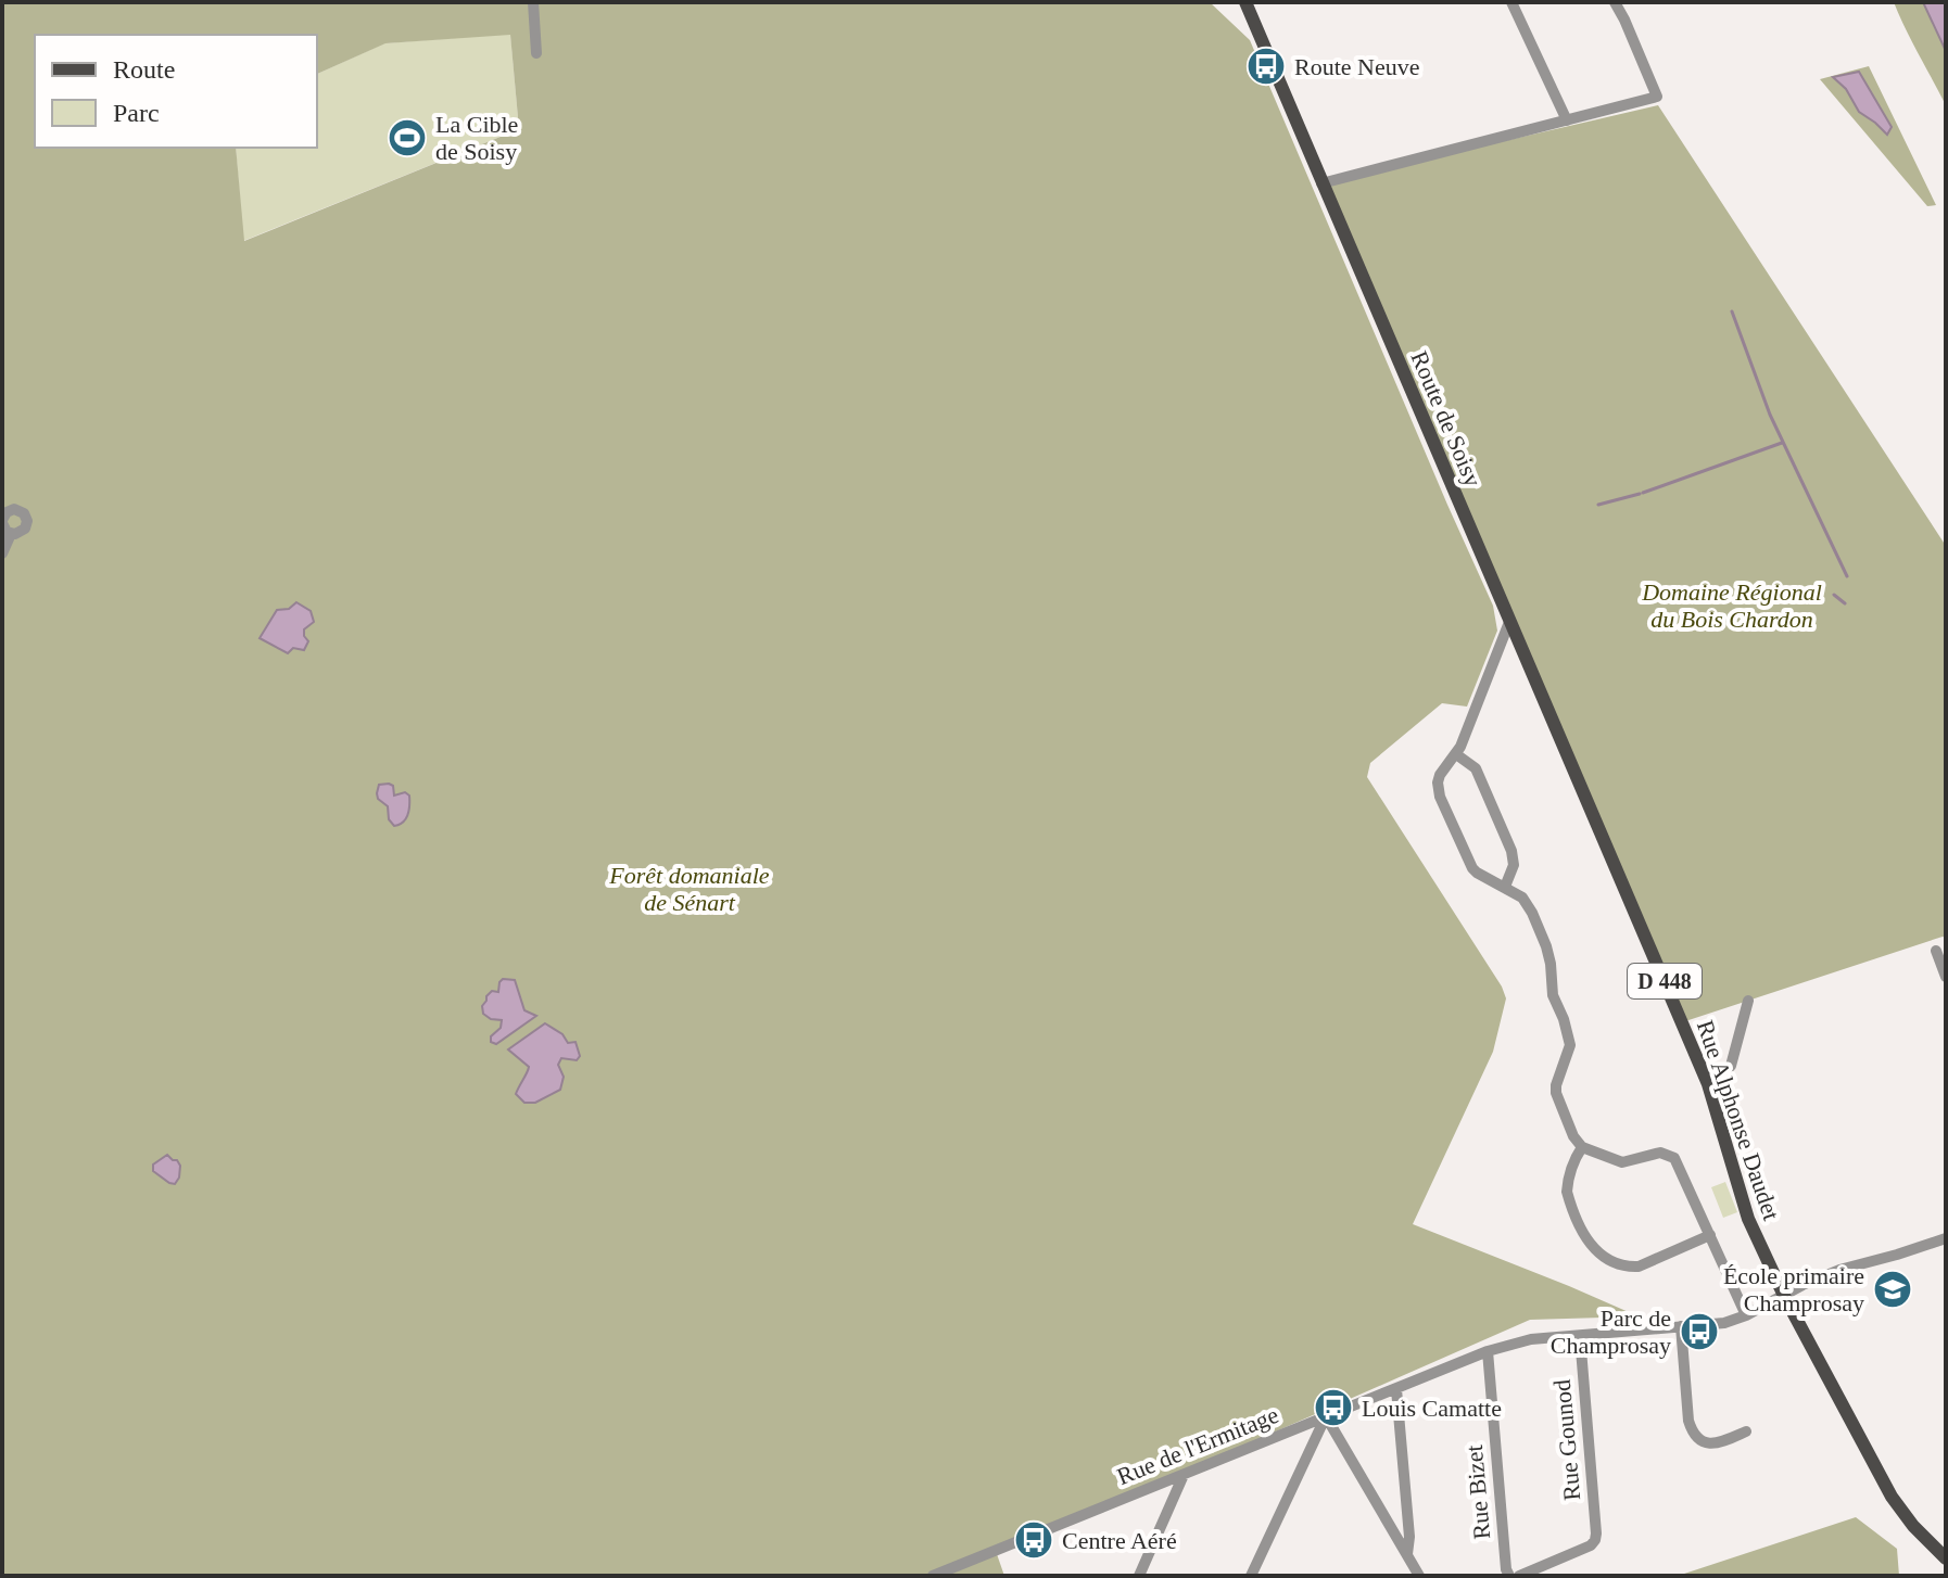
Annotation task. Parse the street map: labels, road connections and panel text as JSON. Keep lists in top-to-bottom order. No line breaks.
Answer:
{"streets":{"main road":["Route de Soisy","D 448","Rue Alphonse Daudet"],"street":["Rue Gounod","Rue de l'Ermitage","Rue Bizet"]},"crossings":[["Route de Soisy","D 448"],["Route de Soisy","Rue Alphonse Daudet"],["Rue Alphonse Daudet","Rue de l'Ermitage"],["Rue Gounod","Rue de l'Ermitage"],["Rue de l'Ermitage","Rue Bizet"]],"parks":["Domaine Régional du Bois Chardon","Forêt domaniale de Sénart"],"places":{"bus stop":["Route Neuve","Parc de Champrosay","Louis Camatte","Centre Aéré"],"sports":["La Cible de Soisy"],"school or university":["École primaire Champrosay"]},"legend":["Route","Parc"]}
